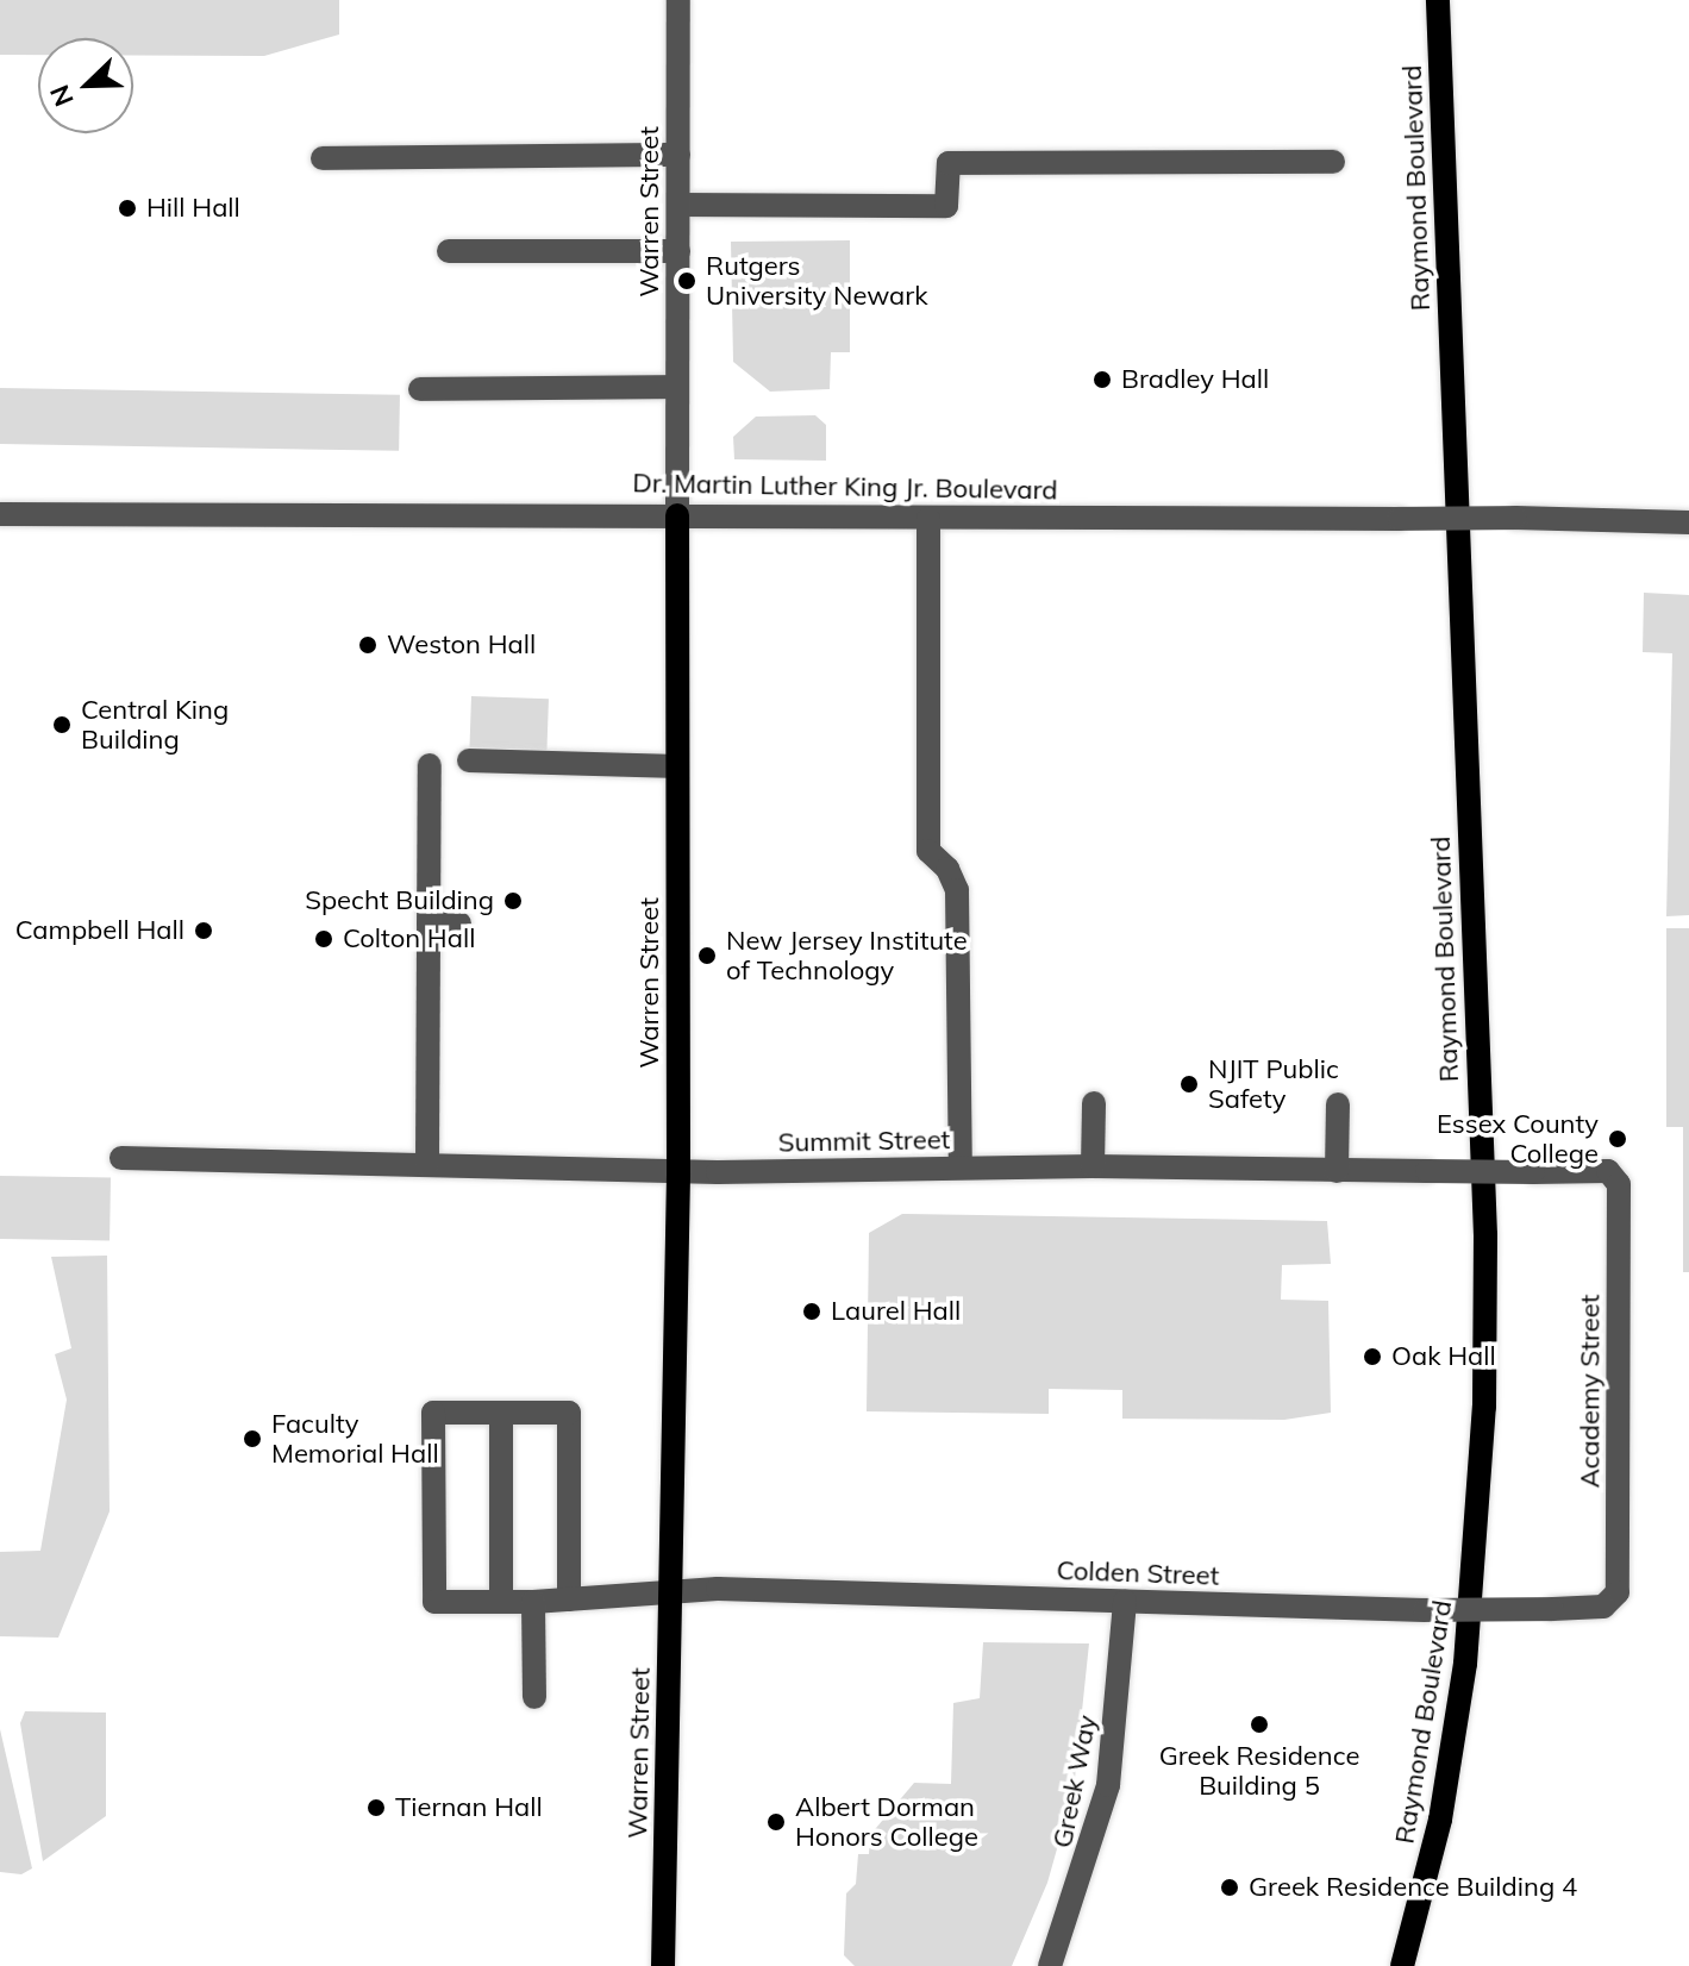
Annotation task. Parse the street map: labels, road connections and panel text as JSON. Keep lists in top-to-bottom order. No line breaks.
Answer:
{"streets":{"main road":["Raymond Boulevard","Warren Street"],"street":["Dr. Martin Luther King Jr. Boulevard","Summit Street","Academy Street","Colden Street","Greek Way"]},"crossings":[["Warren Street","Dr. Martin Luther King Jr. Boulevard"],["Warren Street","Summit Street"],["Warren Street","Colden Street"],["Summit Street","Academy Street"],["Academy Street","Colden Street"],["Colden Street","Greek Way"]],"places":["Hill Hall","Rutgers University Newark","Bradley Hall","Weston Hall","Central King Building","Specht Building","Campbell Hall","Colton Hall","New Jersey Institute of Technology","NJIT Public Safety","Essex County College","Laurel Hall","Oak Hall","Faculty Memorial Hall","Greek Residence Building 5","Tiernan Hall","Albert Dorman Honors College","Greek Residence Building 4"],"north":"bottom left"}
